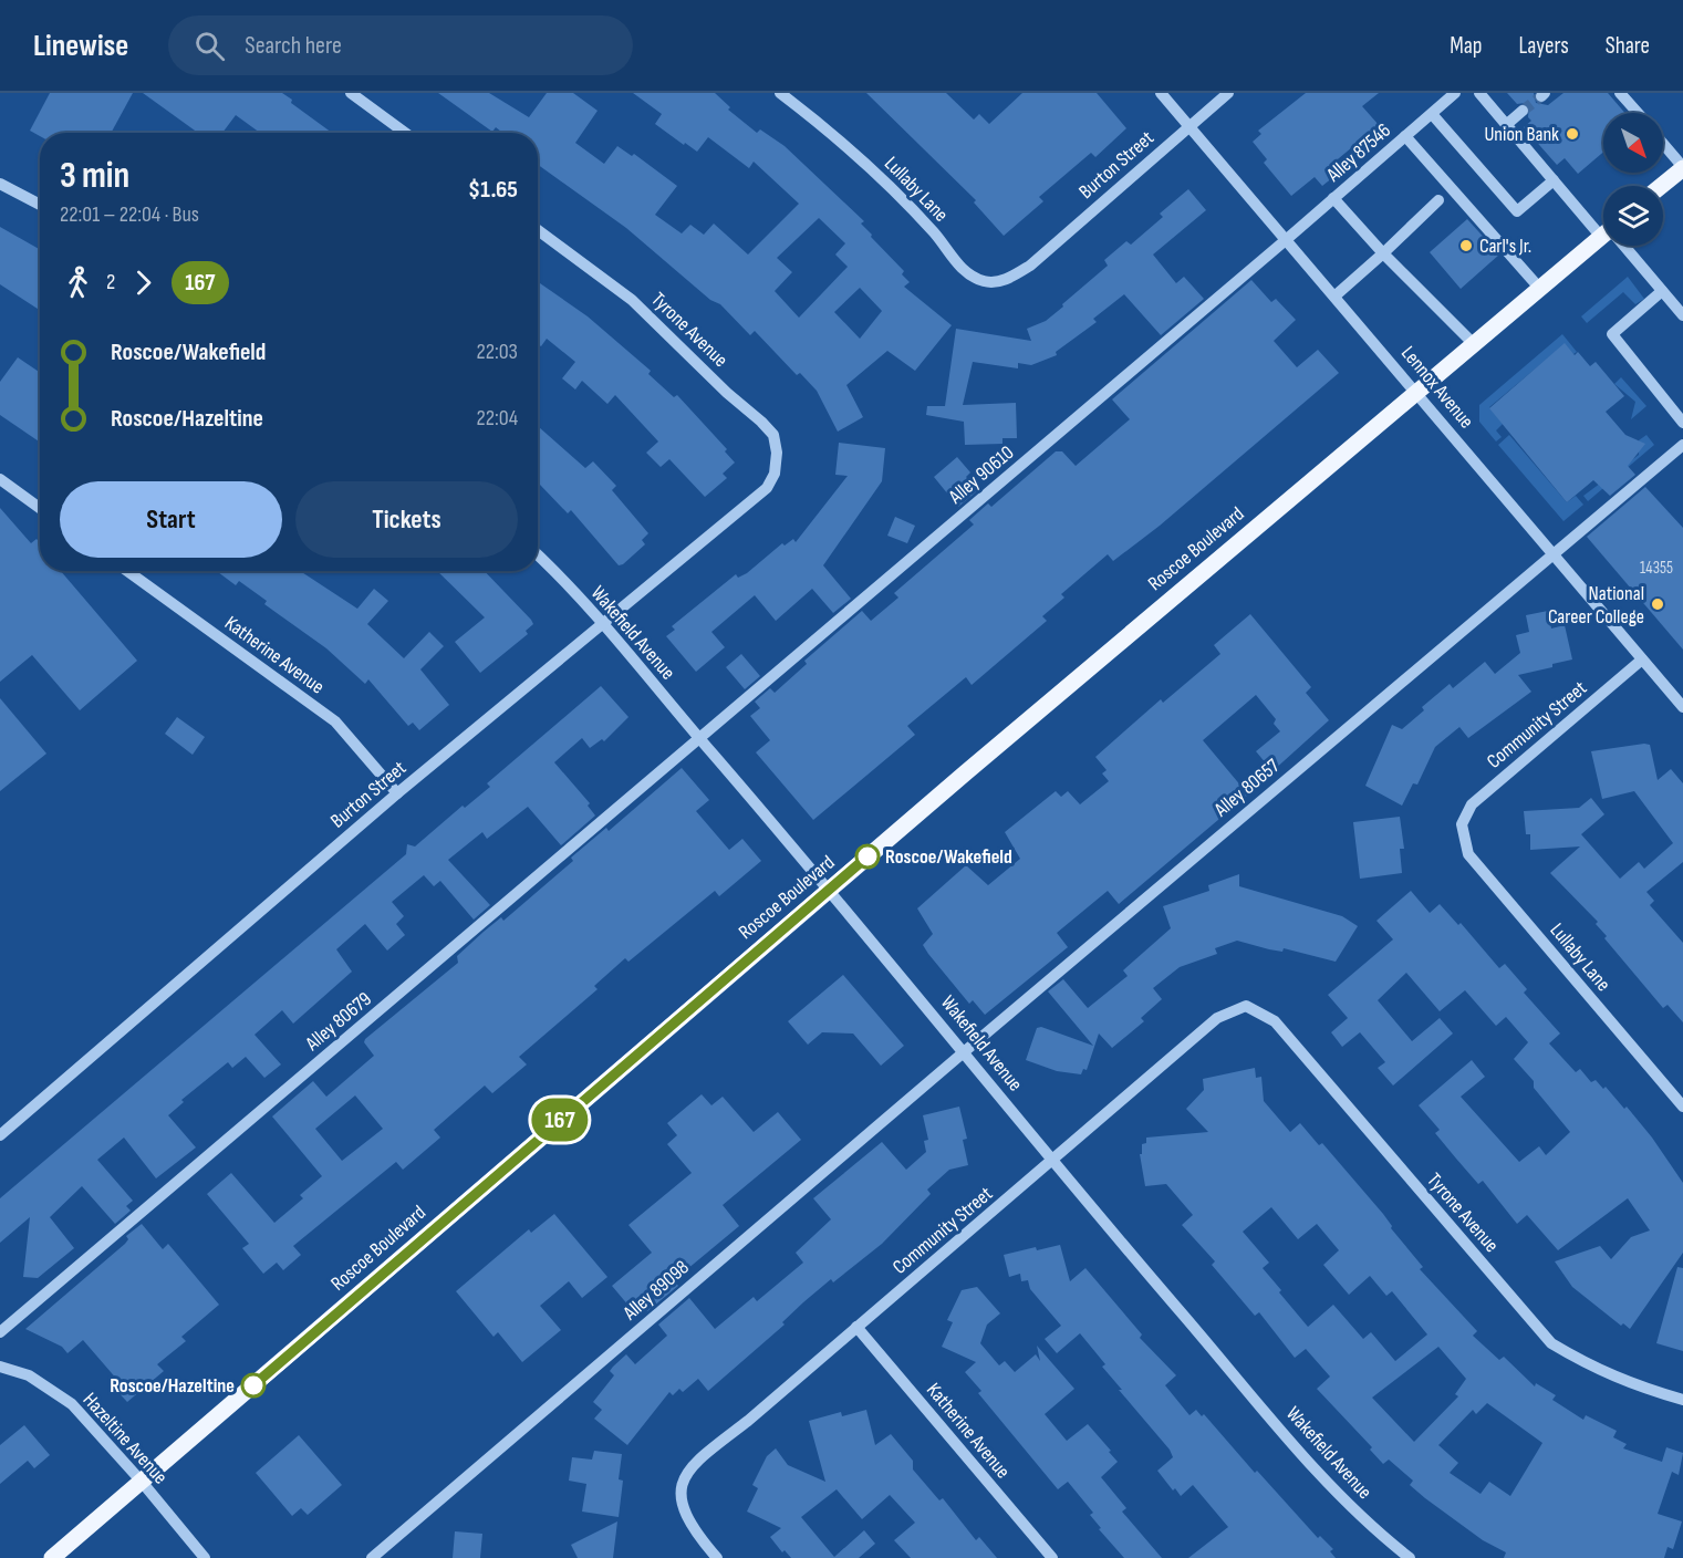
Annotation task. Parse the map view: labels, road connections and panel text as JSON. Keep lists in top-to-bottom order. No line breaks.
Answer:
{"streets":{"main road":["Roscoe Boulevard"],"street":["Alley 87546","Burton Street","Lullaby Lane","Tyrone Avenue","Lennox Avenue","Alley 90610","Wakefield Avenue","Katherine Avenue","Community Street","Alley 80657","Alley 80679","Alley 89098","Hazeltine Avenue"]},"crossings":[["Alley 87546","Lennox Avenue"],["Alley 87546","Alley 90610"],["Burton Street","Lullaby Lane"],["Burton Street","Tyrone Avenue"],["Burton Street","Lennox Avenue"],["Burton Street","Wakefield Avenue"],["Burton Street","Katherine Avenue"],["Lullaby Lane","Community Street"],["Tyrone Avenue","Community Street"],["Lennox Avenue","Alley 90610"],["Lennox Avenue","Roscoe Boulevard"],["Lennox Avenue","Community Street"],["Lennox Avenue","Alley 80657"],["Alley 90610","Wakefield Avenue"],["Alley 90610","Alley 80679"],["Roscoe Boulevard","Wakefield Avenue"],["Roscoe Boulevard","Hazeltine Avenue"],["Wakefield Avenue","Community Street"],["Wakefield Avenue","Alley 80657"],["Wakefield Avenue","Alley 80679"],["Wakefield Avenue","Alley 89098"],["Katherine Avenue","Community Street"],["Alley 80657","Alley 89098"]],"places":["Union Bank","Carl's Jr.","National Career College","Roscoe/Wakefield","Roscoe/Hazeltine"],"lines":["bus line 167"],"house_numbers":["14355"],"north":"bottom right","page":{"header":"Linewise","search":"Search here","nav":["Map","Layers","Share"],"on_map":"167","heading":["3 min","22:01 – 22:04 · Bus","$1.65"],"legs":["2","167"],"list":[{"name":"Roscoe/Wakefield","value":"22:03"},{"name":"Roscoe/Hazeltine","value":"22:04"}],"buttons":["Start","Tickets"]}}
